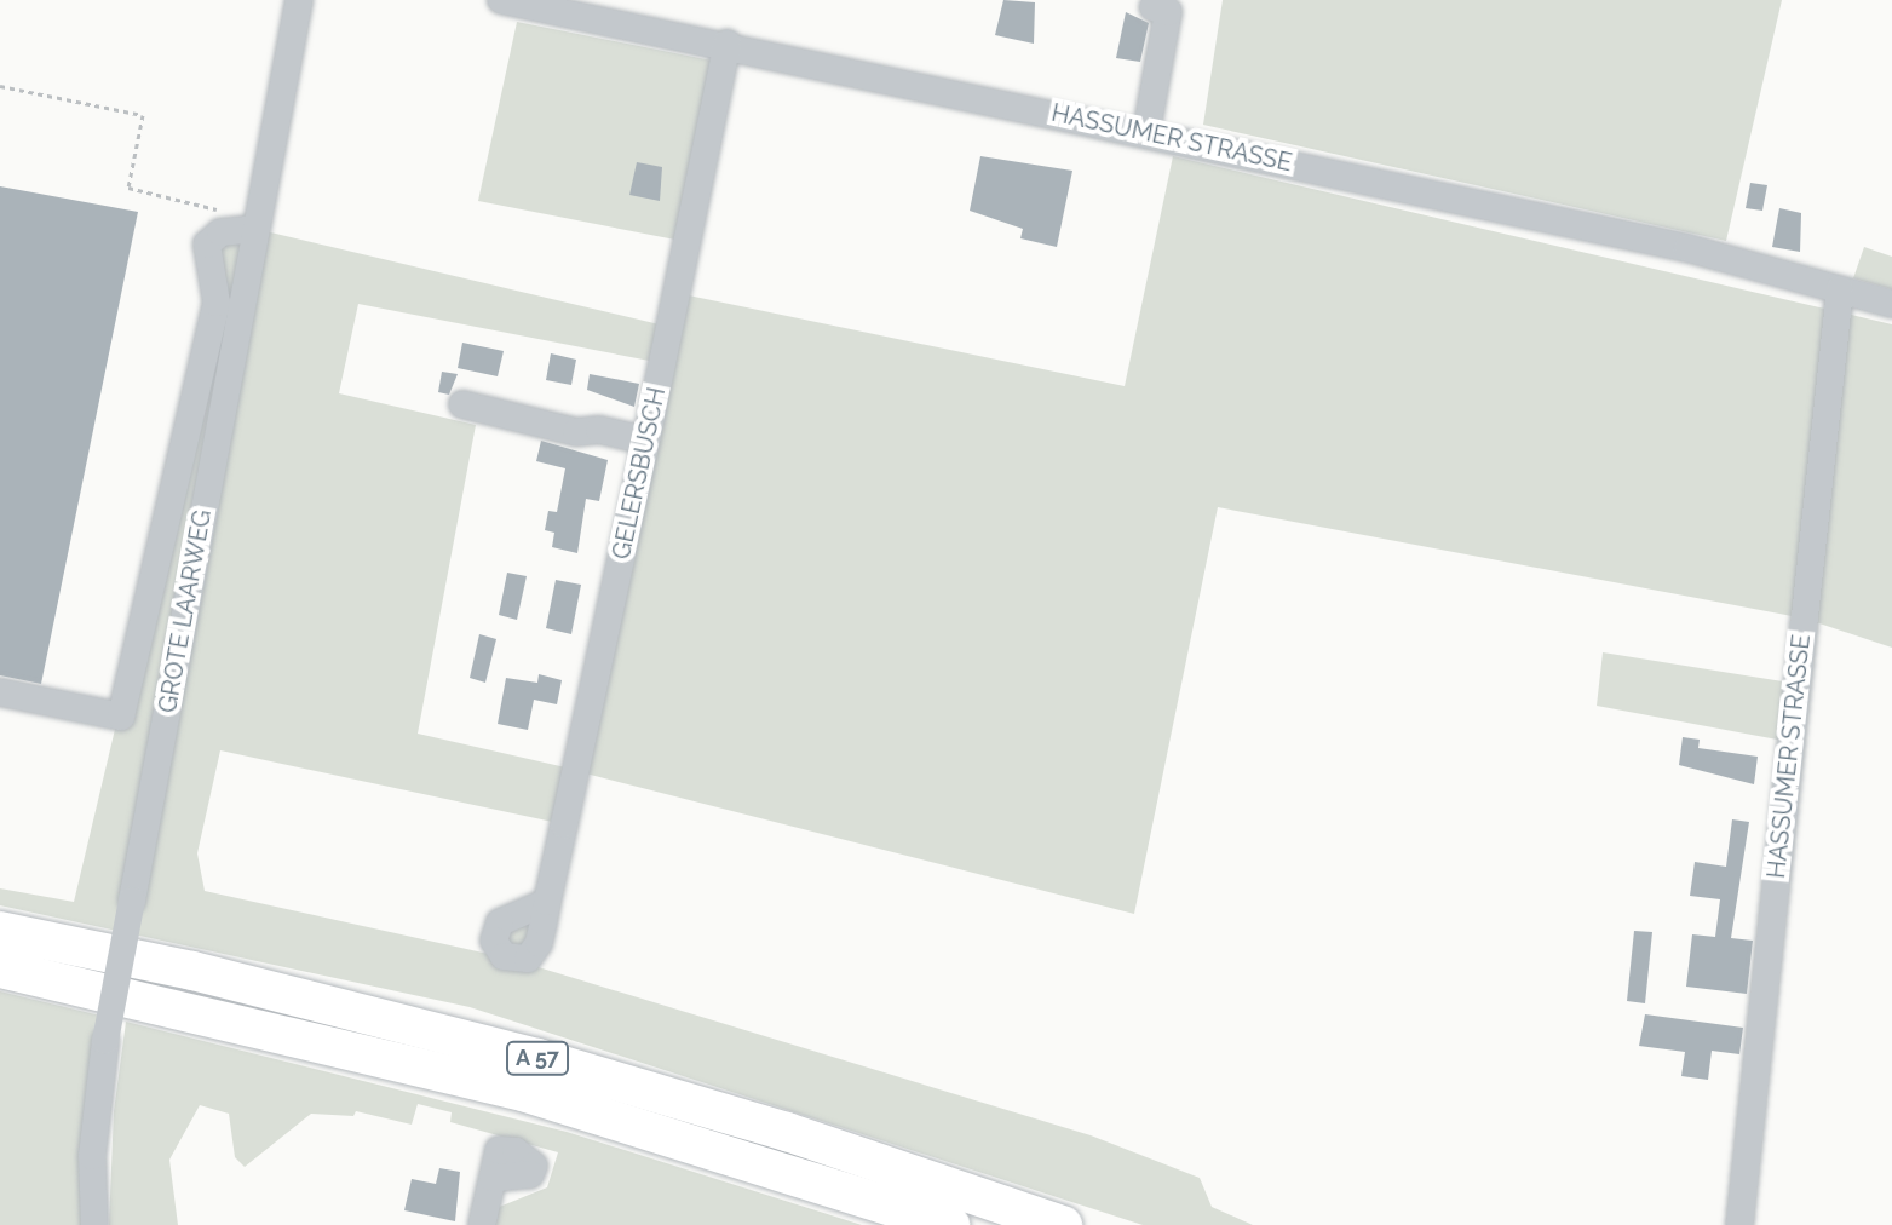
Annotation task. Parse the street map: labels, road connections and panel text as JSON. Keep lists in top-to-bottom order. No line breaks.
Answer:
{"streets":{"highway":["A 57"],"street":["HASSUMER STRASSE","GELERSBUSCH","GROTE LAARWEG"]},"crossings":[["HASSUMER STRASSE","GELERSBUSCH"]]}
